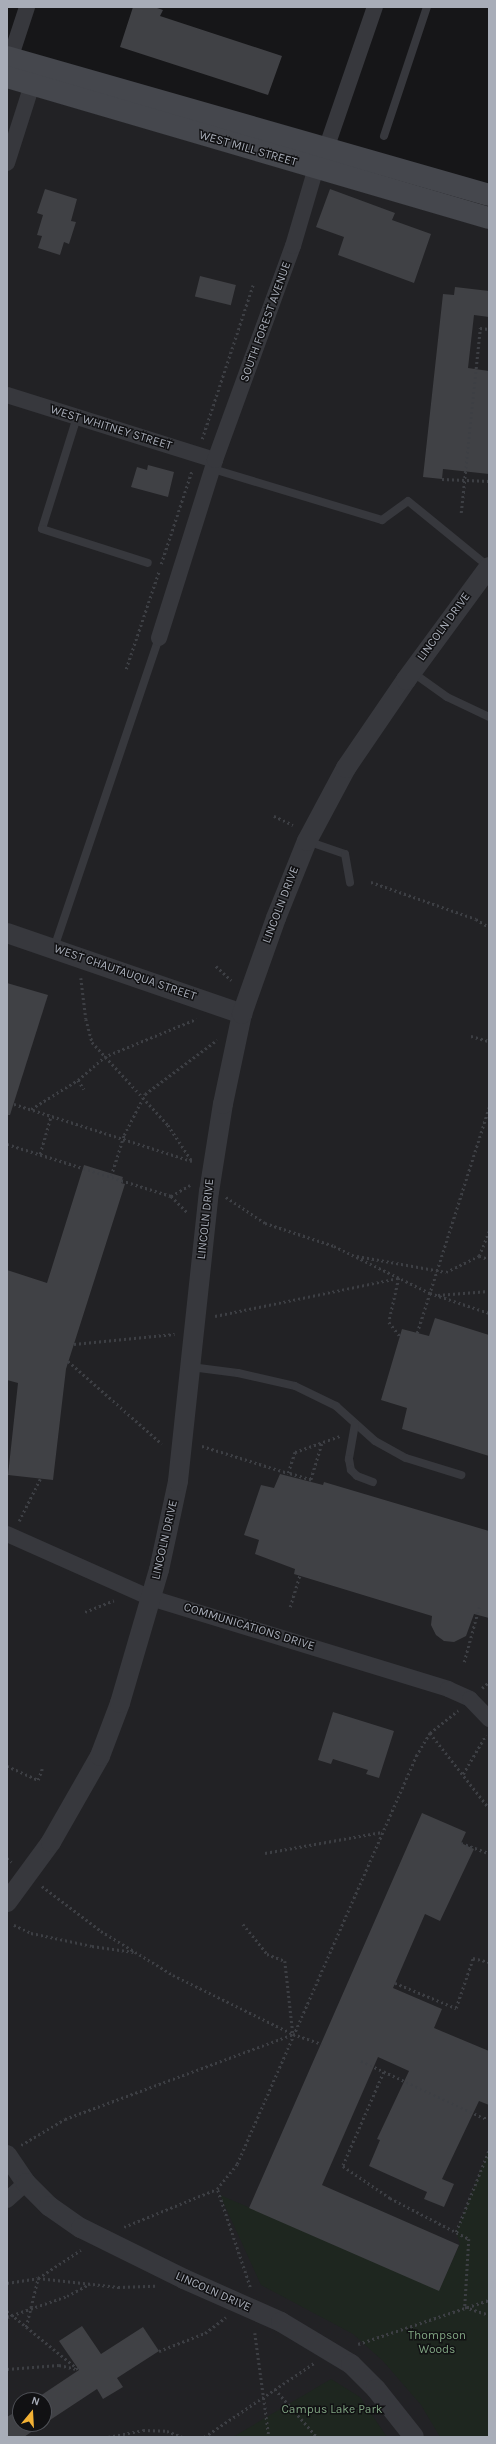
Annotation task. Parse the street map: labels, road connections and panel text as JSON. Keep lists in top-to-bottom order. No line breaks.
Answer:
{"streets":{"main road":["WEST MILL STREET"],"street":["SOUTH FOREST AVENUE","WEST WHITNEY STREET","LINCOLN DRIVE","WEST CHAUTAUQUA STREET","COMMUNICATIONS DRIVE"]},"crossings":[["WEST MILL STREET","SOUTH FOREST AVENUE"],["SOUTH FOREST AVENUE","WEST WHITNEY STREET"],["LINCOLN DRIVE","WEST CHAUTAUQUA STREET"],["LINCOLN DRIVE","COMMUNICATIONS DRIVE"]],"parks":["Thompson Woods","Campus Lake Park"],"north":"top"}
